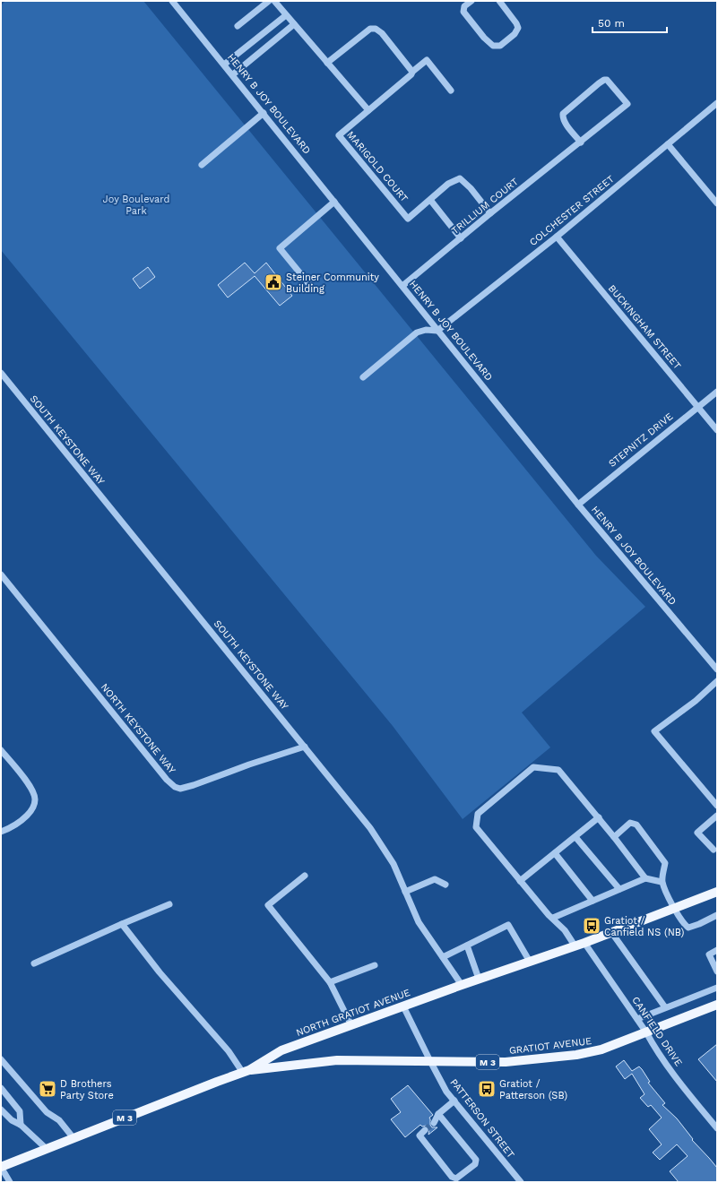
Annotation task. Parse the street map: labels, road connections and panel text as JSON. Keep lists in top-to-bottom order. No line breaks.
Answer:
{"streets":{"main road":["NORTH GRATIOT AVENUE","GRATIOT AVENUE","M 3"],"street":["HENRY B JOY BOULEVARD","MARIGOLD COURT","TRILLIUM COURT","COLCHESTER STREET","BUCKINGHAM STREET","SOUTH KEYSTONE WAY","STEPNITZ DRIVE","NORTH KEYSTONE WAY","CANFIELD DRIVE","PATTERSON STREET"]},"crossings":[["HENRY B JOY BOULEVARD","TRILLIUM COURT"],["HENRY B JOY BOULEVARD","COLCHESTER STREET"],["HENRY B JOY BOULEVARD","STEPNITZ DRIVE"],["MARIGOLD COURT","TRILLIUM COURT"],["COLCHESTER STREET","BUCKINGHAM STREET"],["BUCKINGHAM STREET","STEPNITZ DRIVE"],["SOUTH KEYSTONE WAY","NORTH KEYSTONE WAY"],["SOUTH KEYSTONE WAY","NORTH GRATIOT AVENUE"],["NORTH GRATIOT AVENUE","CANFIELD DRIVE"],["NORTH GRATIOT AVENUE","GRATIOT AVENUE"],["NORTH GRATIOT AVENUE","PATTERSON STREET"],["CANFIELD DRIVE","GRATIOT AVENUE"],["GRATIOT AVENUE","PATTERSON STREET"]],"parks":["Joy Boulevard Park"],"places":{"public building":["Steiner Community Building"],"bus stop":["Gratiot / Canfield NS (NB)","Gratiot / Patterson (SB)"],"supermarket":["D Brothers Party Store"]},"scale_bar":"50 m"}
